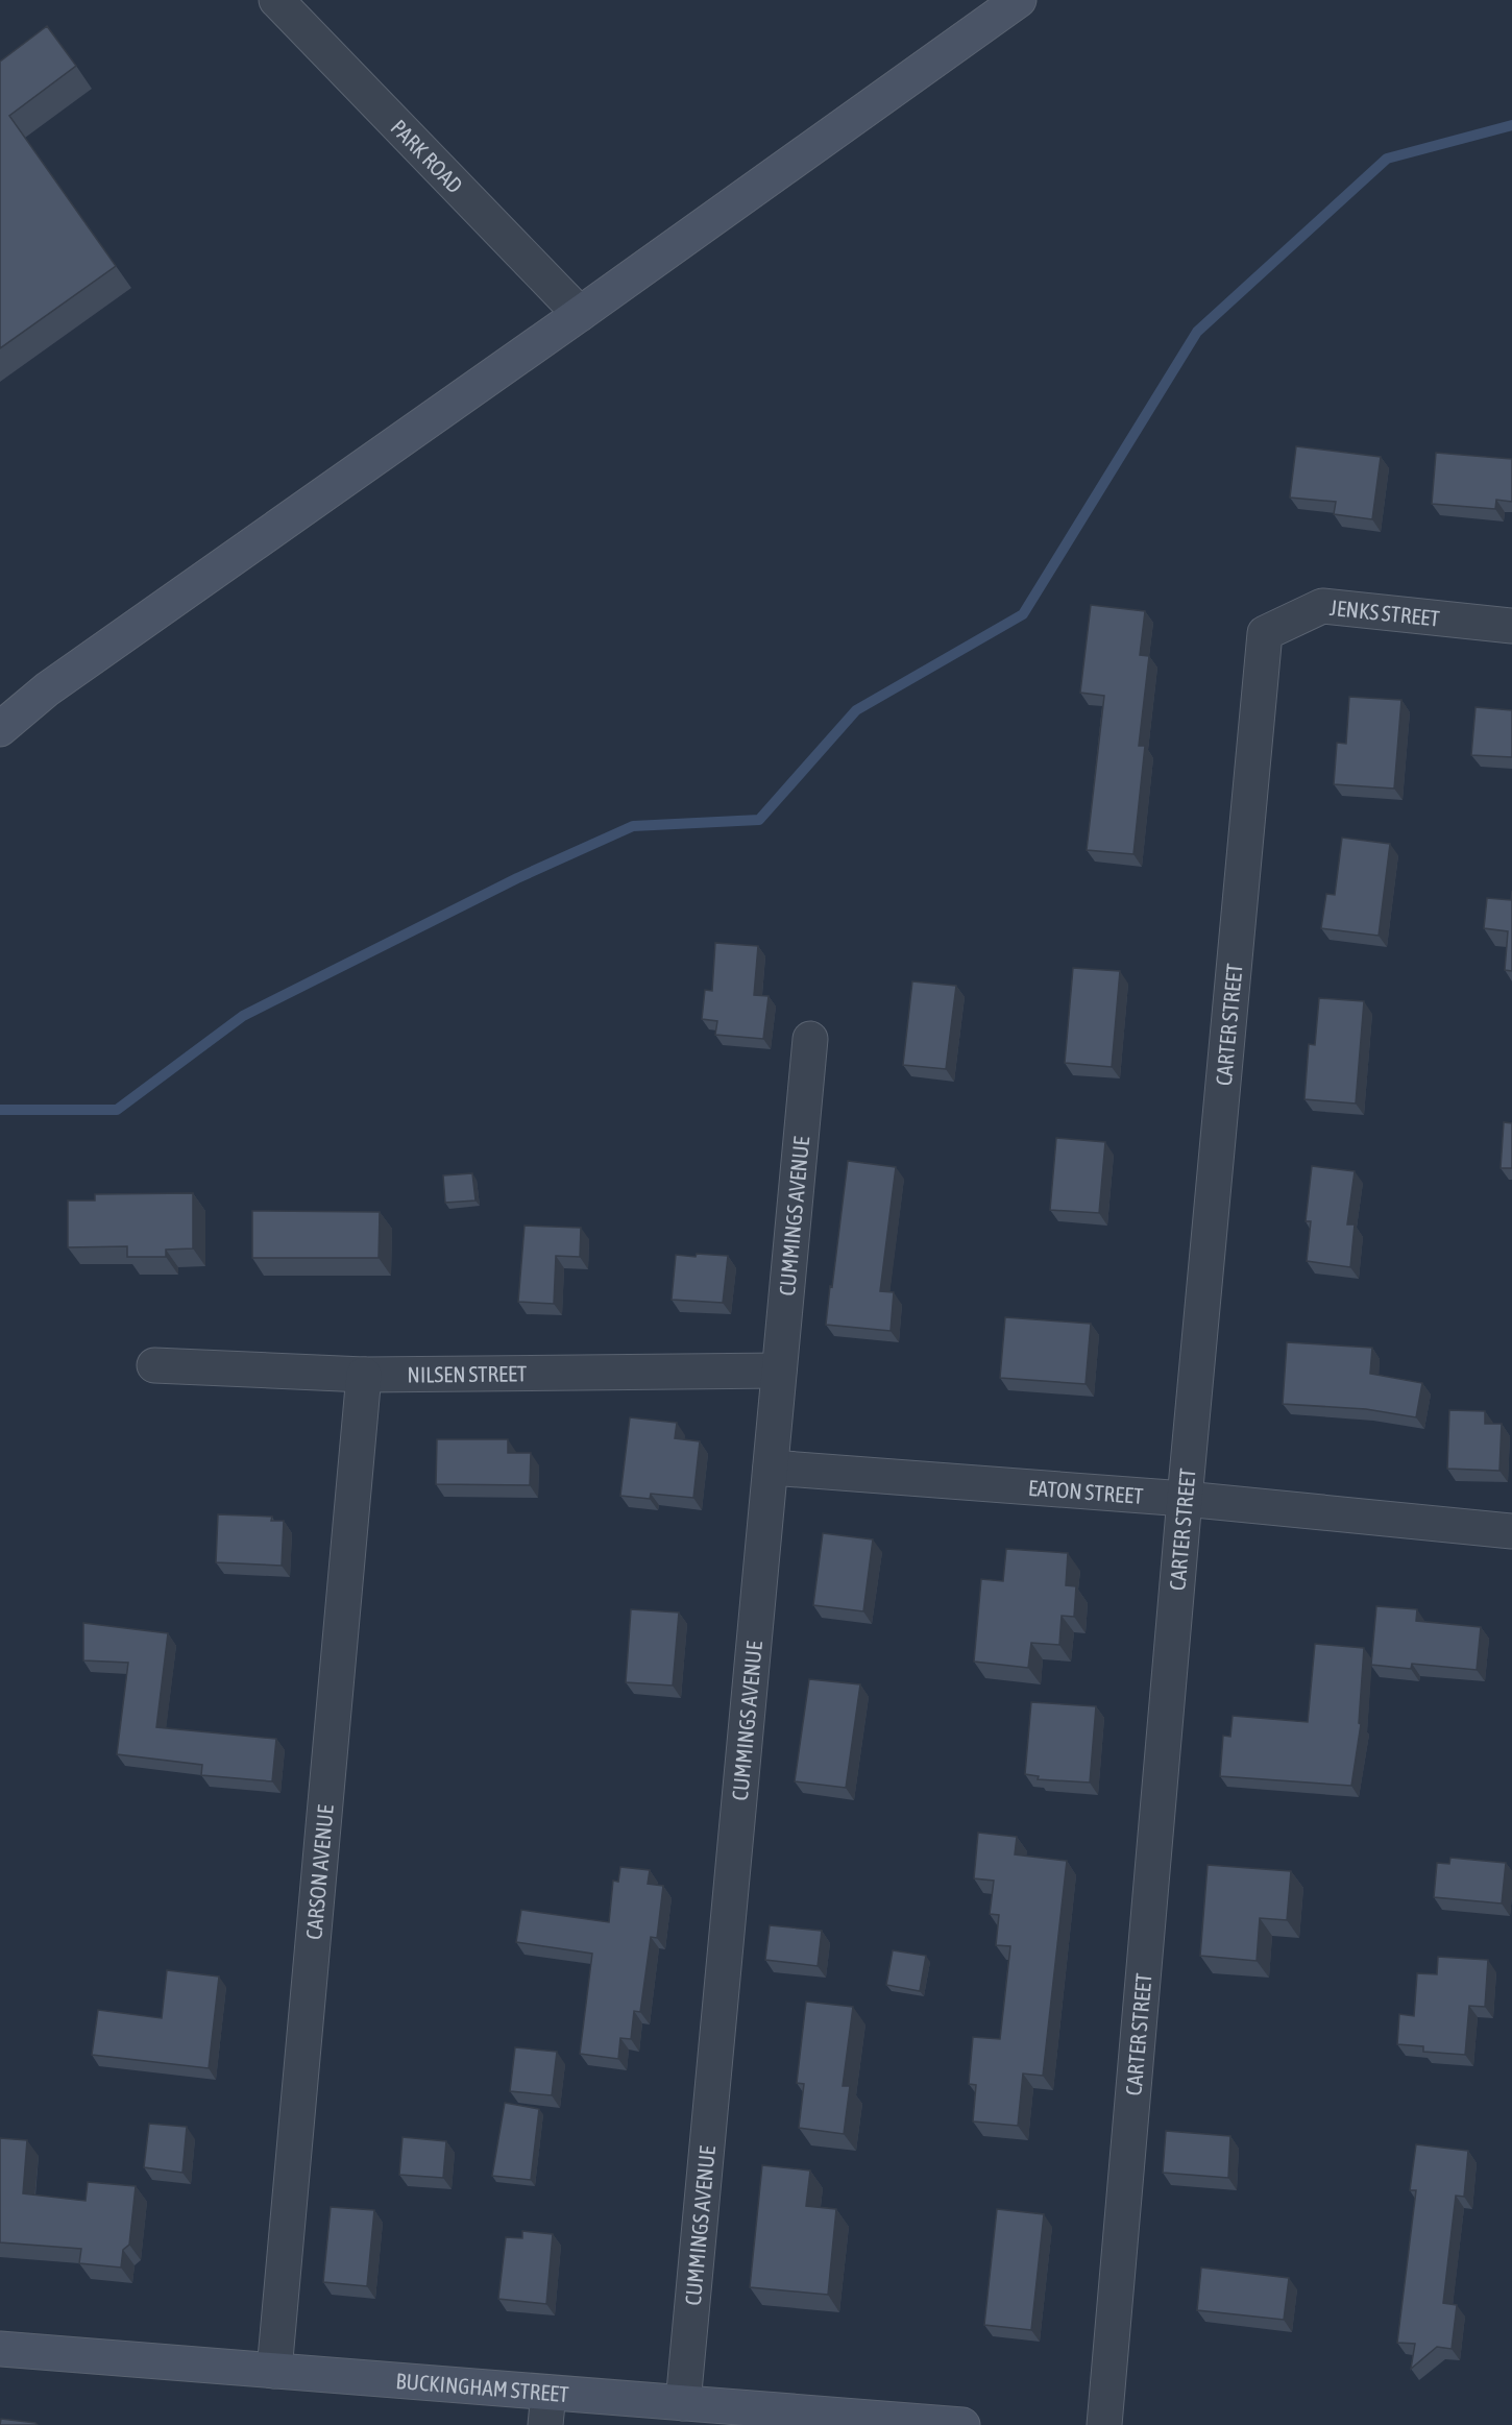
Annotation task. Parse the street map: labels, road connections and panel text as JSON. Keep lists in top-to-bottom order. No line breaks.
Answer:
{"streets":{"main road":["BUCKINGHAM STREET"],"street":["PARK ROAD","JENKS STREET","CARTER STREET","CUMMINGS AVENUE","NILSEN STREET","EATON STREET","CARSON AVENUE"]},"crossings":[["JENKS STREET","CARTER STREET"],["CARTER STREET","EATON STREET"],["CUMMINGS AVENUE","NILSEN STREET"],["CUMMINGS AVENUE","EATON STREET"],["CUMMINGS AVENUE","BUCKINGHAM STREET"],["NILSEN STREET","CARSON AVENUE"],["CARSON AVENUE","BUCKINGHAM STREET"]]}
